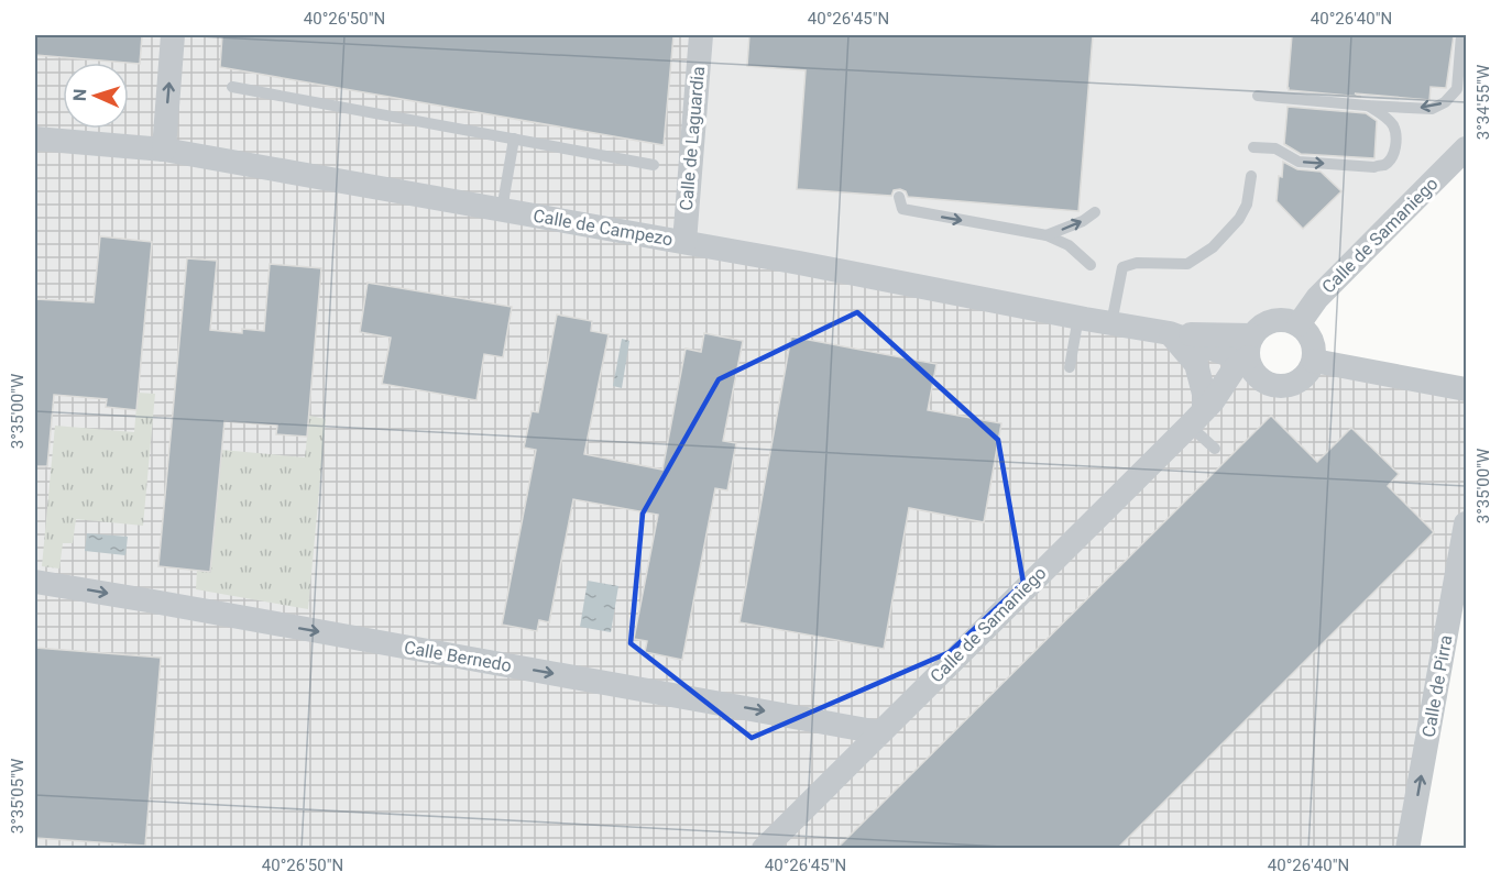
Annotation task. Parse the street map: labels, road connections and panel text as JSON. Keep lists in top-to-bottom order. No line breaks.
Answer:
{"streets":{"street":["Calle de Laguardia","Calle de Campezo","Calle de Samaniego","Calle Bernedo","Calle de Pirra"]},"crossings":[["Calle de Laguardia","Calle de Campezo"],["Calle de Campezo","Calle de Samaniego"],["Calle de Samaniego","Calle Bernedo"]],"one_way":["Calle Bernedo","Calle de Pirra"],"north":"left","coordinates":["40°26'50\"N","40°26'45\"N","40°26'40\"N","3°34'55\"W","3°35'00\"W","3°35'05\"W"]}
